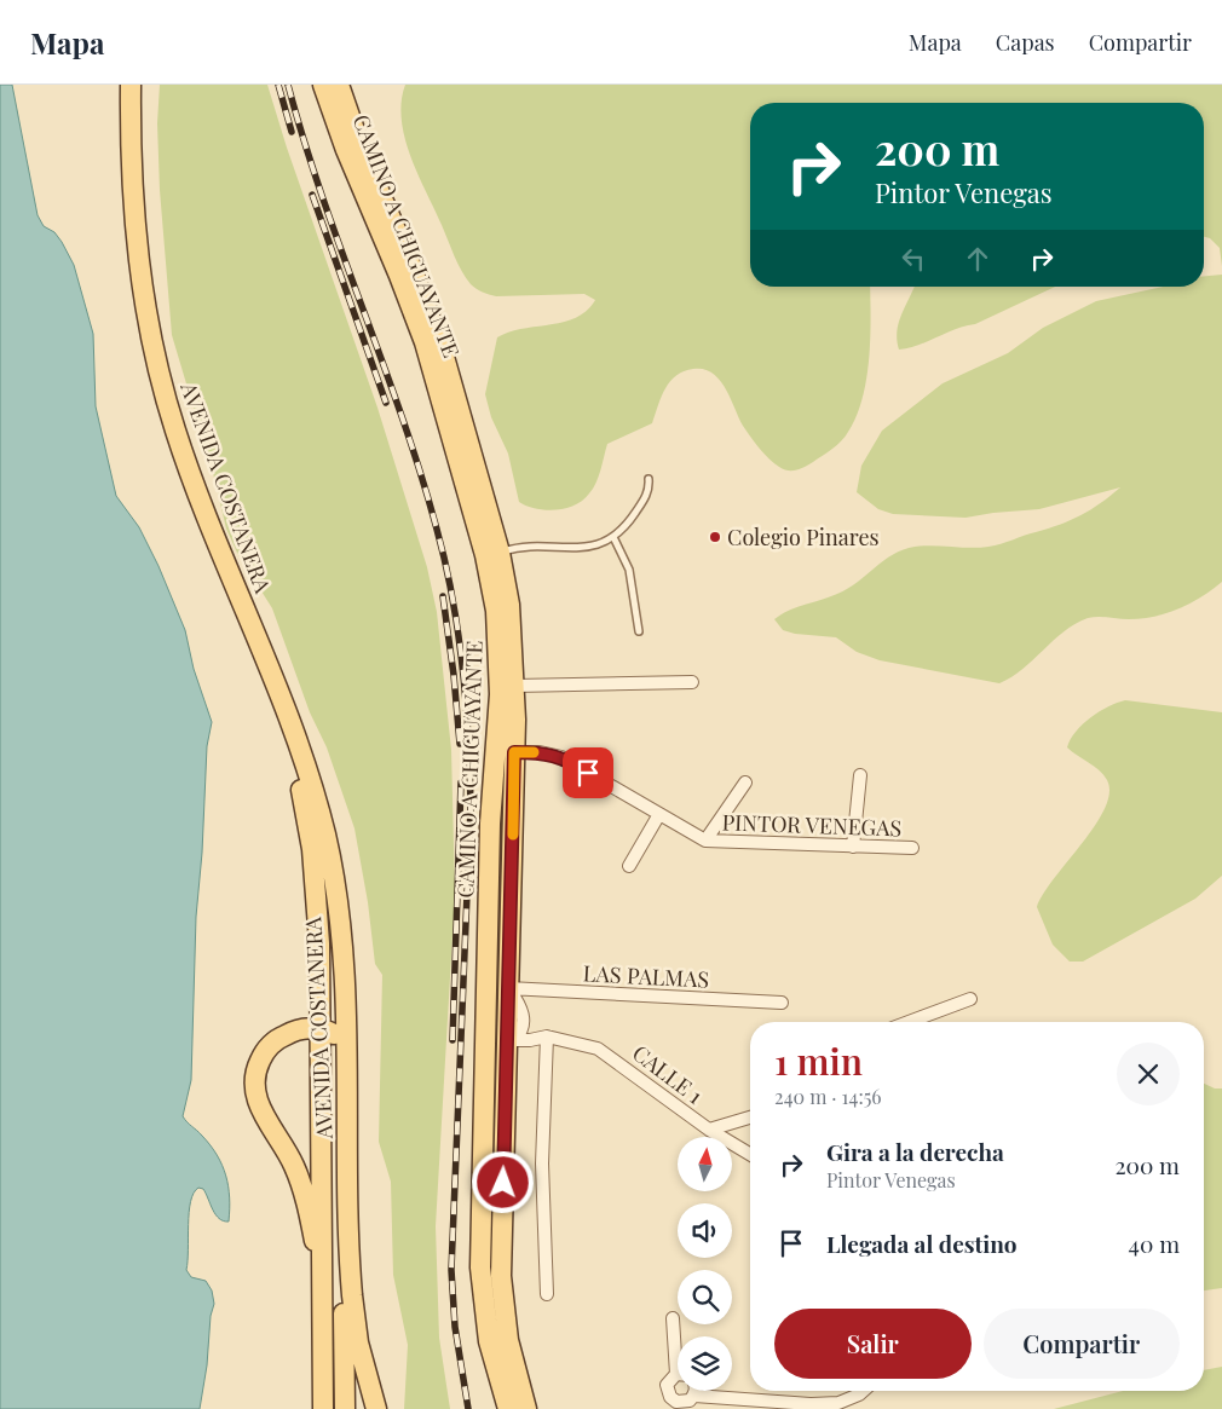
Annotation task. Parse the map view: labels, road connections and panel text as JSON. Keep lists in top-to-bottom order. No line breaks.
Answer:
{"streets":{"main road":["CAMINO A CHIGUAYANTE","AVENIDA COSTANERA"],"street":["PINTOR VENEGAS","LAS PALMAS","CALLE 1"]},"crossings":[["CAMINO A CHIGUAYANTE","PINTOR VENEGAS"],["CAMINO A CHIGUAYANTE","LAS PALMAS"],["CAMINO A CHIGUAYANTE","CALLE 1"]],"places":["Colegio Pinares"],"north":"top","page":{"header":"Mapa","nav":["Mapa","Capas","Compartir"],"turn":["200 m","Pintor Venegas"],"heading":["1 min","240 m · 14:56"],"list":[{"name":"Gira a la derecha","note":"Pintor Venegas","value":"200 m"},{"name":"Llegada al destino","value":"40 m"}],"buttons":["Salir","Compartir"]}}
